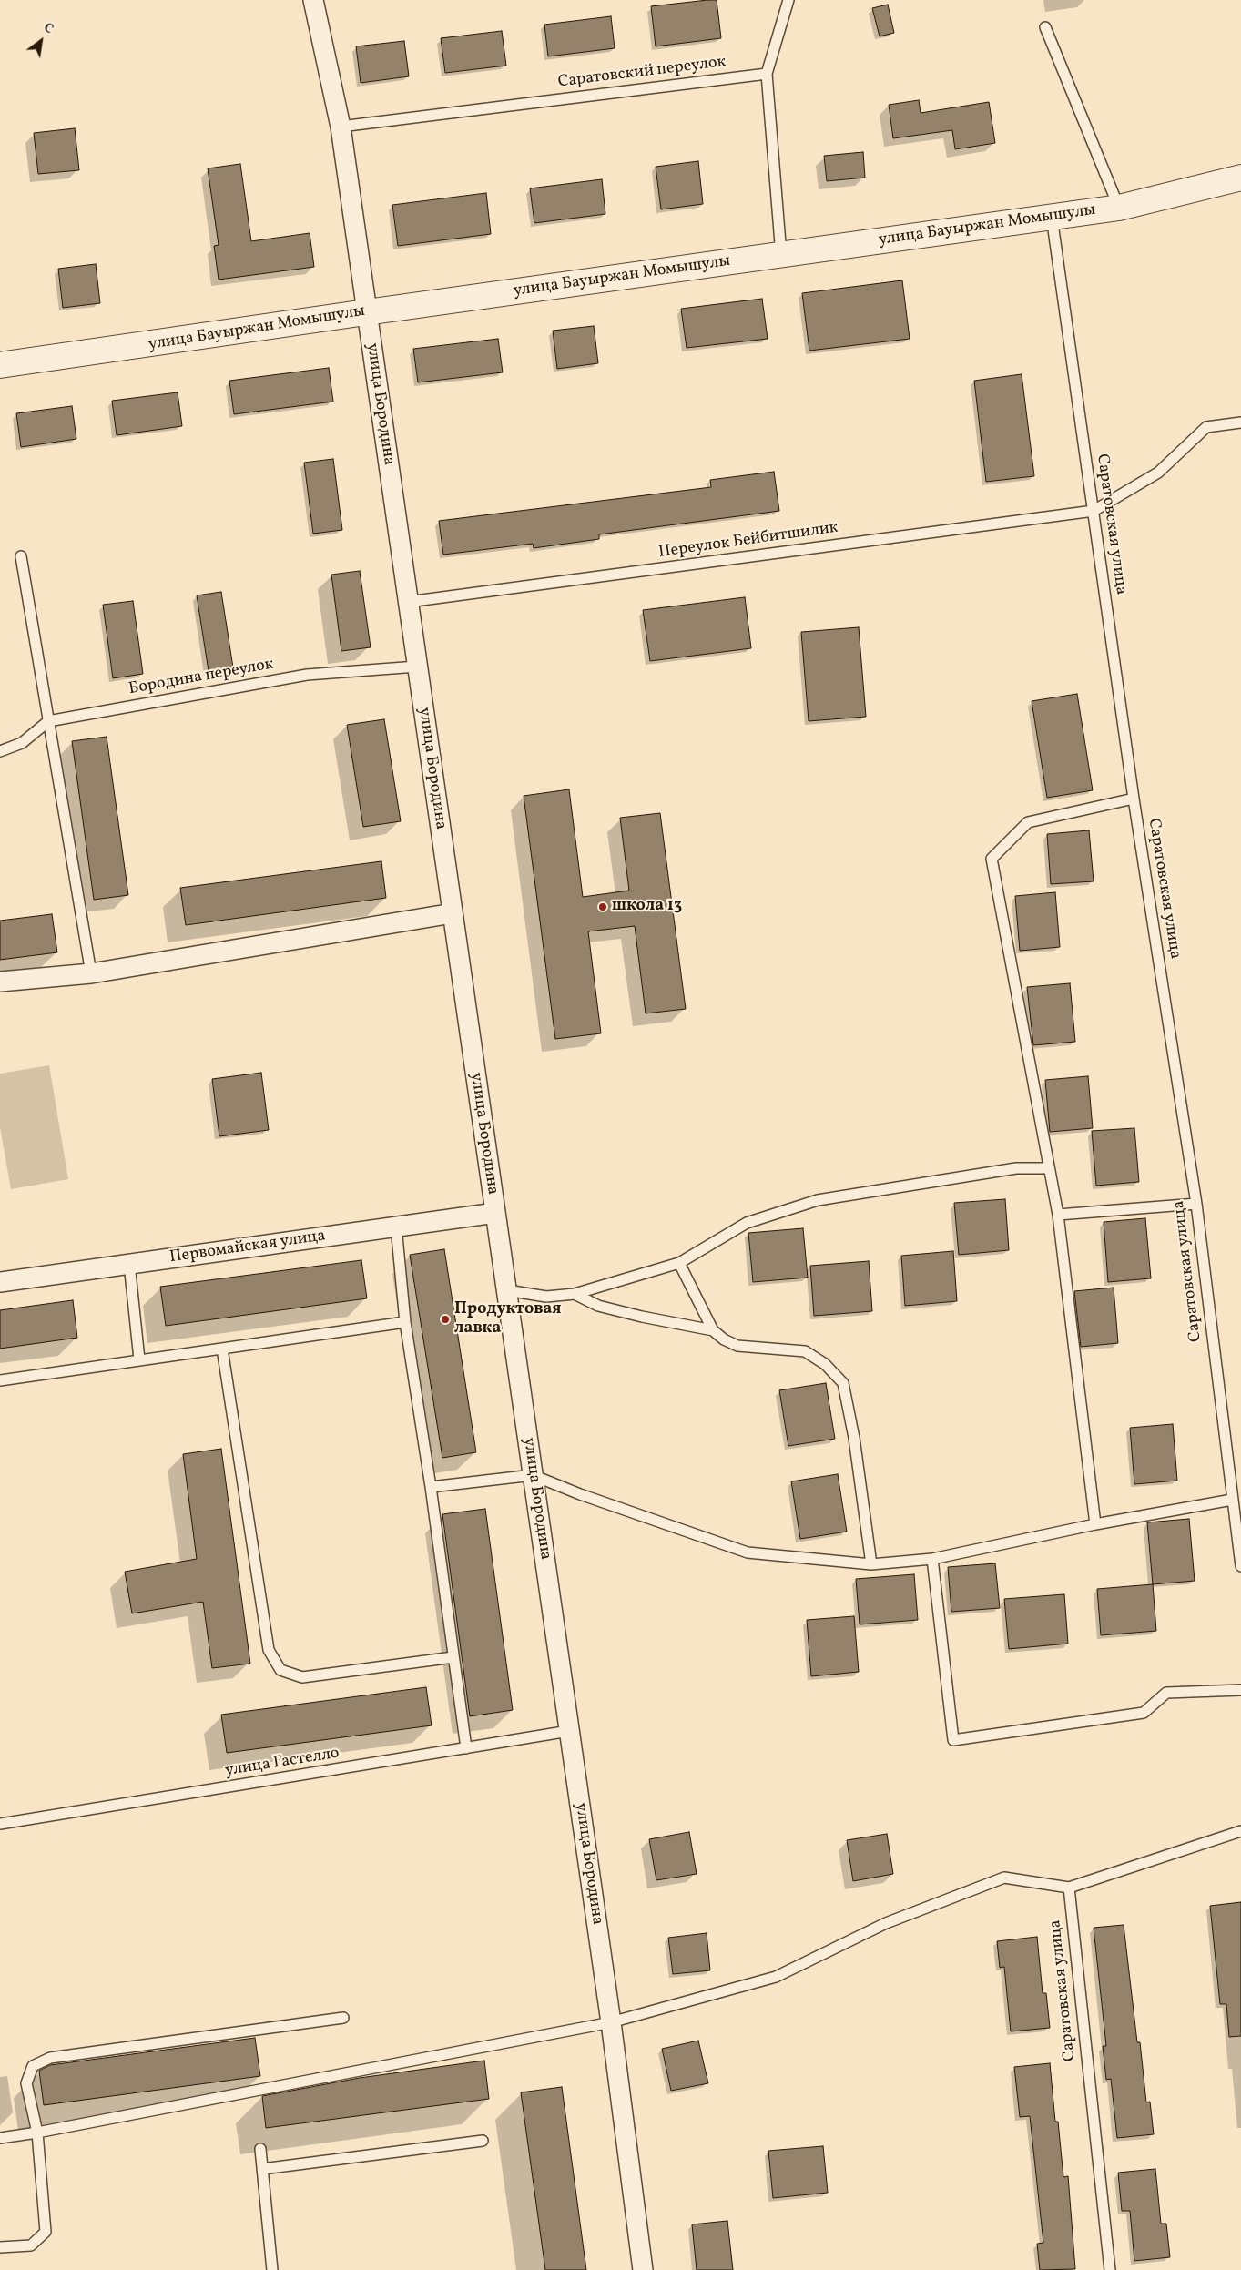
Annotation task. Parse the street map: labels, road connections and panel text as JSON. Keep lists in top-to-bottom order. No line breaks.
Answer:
{"streets":{"street":["улица Бауыржан Момышулы","улица Бородина","Первомайская улица"],"lane":["Саратовский переулок","Саратовская улица","Переулок Бейбитшилик","Бородина переулок","улица Гастелло"]},"crossings":[["Саратовский переулок","улица Бородина"],["улица Бауыржан Момышулы","улица Бородина"],["улица Бауыржан Момышулы","Саратовская улица"],["улица Бородина","Переулок Бейбитшилик"],["улица Бородина","Бородина переулок"],["улица Бородина","Первомайская улица"],["улица Бородина","улица Гастелло"],["Саратовская улица","Переулок Бейбитшилик"]],"places":["школа 13","Продуктовая лавка"],"north":"top right"}
